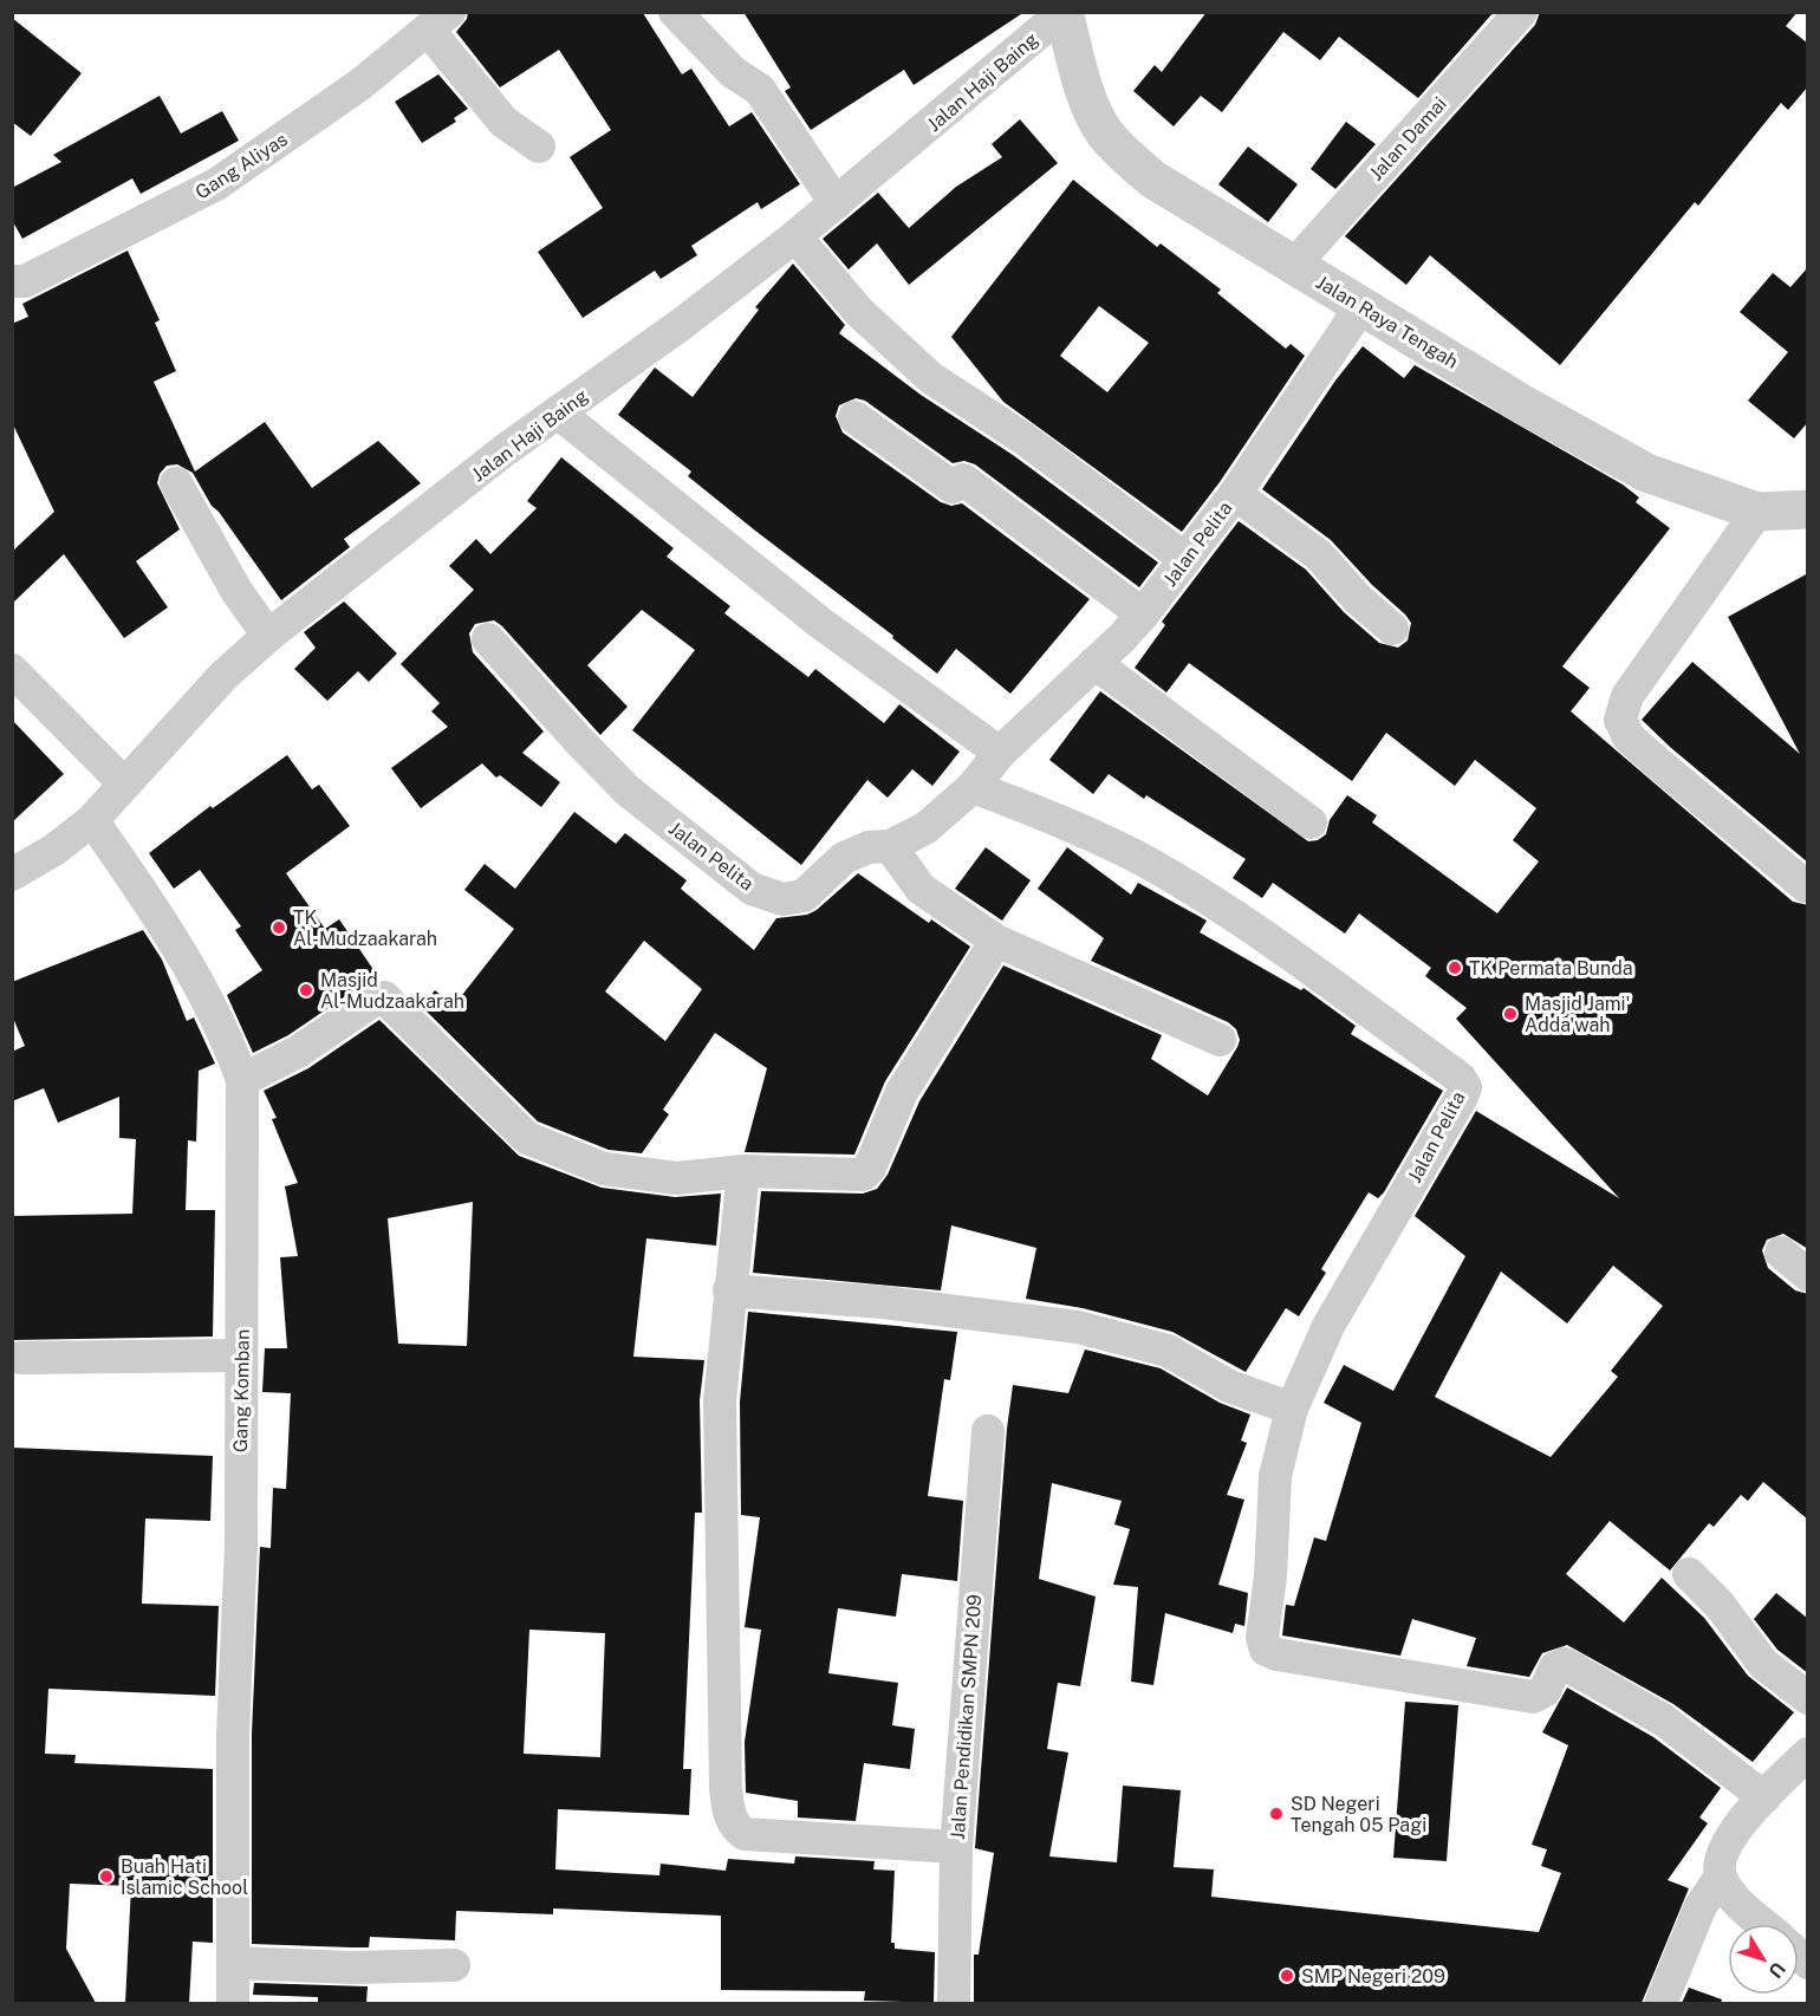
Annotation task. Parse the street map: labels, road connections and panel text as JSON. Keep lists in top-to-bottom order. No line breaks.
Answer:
{"streets":{"street":["Jalan Haji Baing","Jalan Damai","Gang Aliyas","Jalan Raya Tengah","Jalan Pelita","Gang Komban","Jalan Pendidikan SMPN 209"]},"crossings":[["Jalan Haji Baing","Jalan Raya Tengah"],["Jalan Haji Baing","Gang Komban"],["Jalan Damai","Jalan Raya Tengah"],["Jalan Raya Tengah","Jalan Pelita"]],"places":["TK Al-Mudzaakarah","TK Permata Bunda","Masjid Al-Mudzaakarah","Masjid Jami' Adda'wah","SD Negeri Tengah 05 Pagi","Buah Hati Islamic School","SMP Negeri 209"],"north":"bottom right"}
